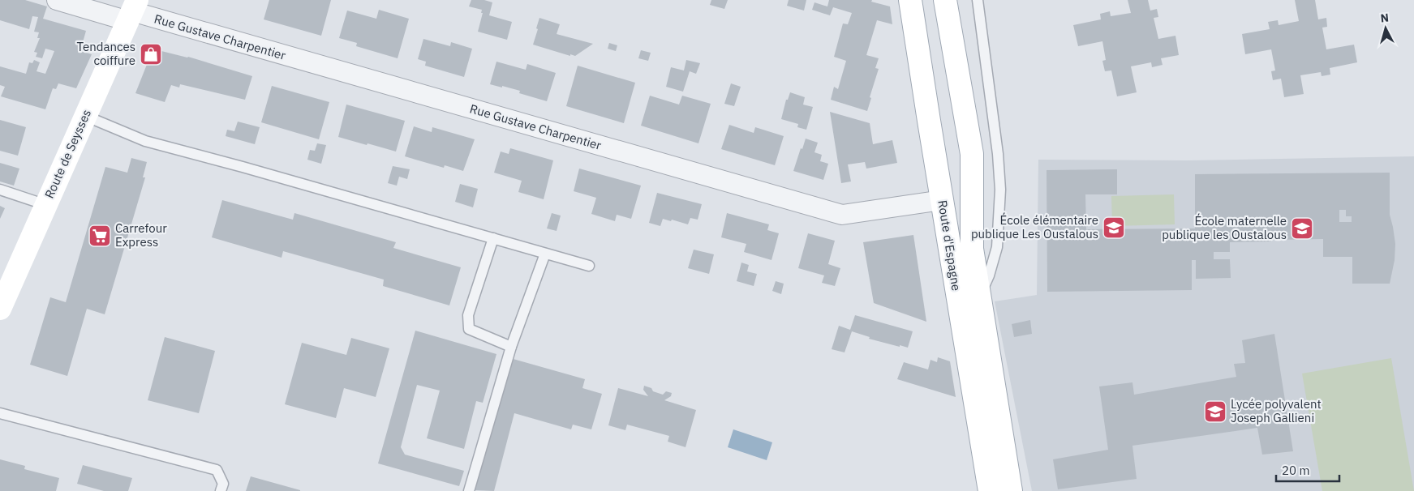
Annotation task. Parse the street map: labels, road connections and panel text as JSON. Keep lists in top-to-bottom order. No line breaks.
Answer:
{"streets":{"main road":["Route de Seysses","Route d'Espagne"],"street":["Rue Gustave Charpentier"]},"crossings":[["Rue Gustave Charpentier","Route de Seysses"],["Rue Gustave Charpentier","Route d'Espagne"]],"places":{"shop":["Tendances coiffure"],"school or university":["École élémentaire publique Les Oustalous","École maternelle publique les Oustalous","Lycée polyvalent Joseph Gallieni"],"supermarket":["Carrefour Express"]},"scale_bar":"20 m","north":"top"}
